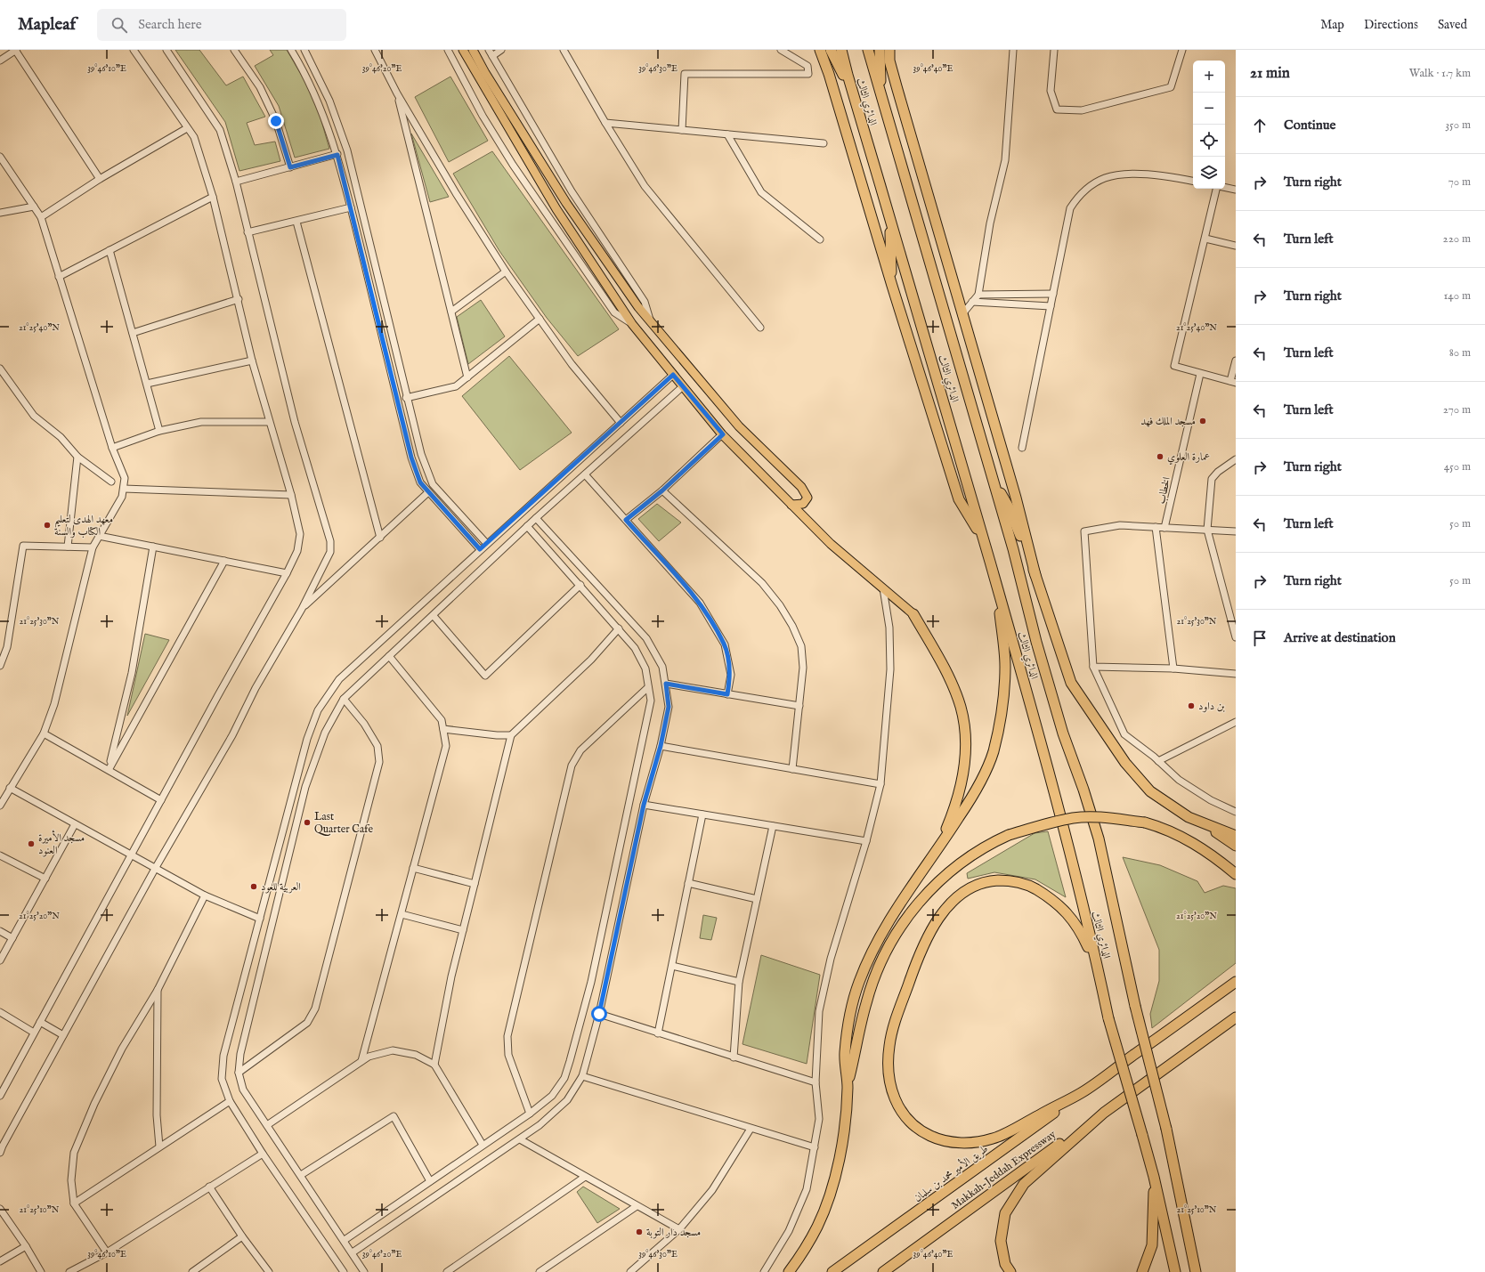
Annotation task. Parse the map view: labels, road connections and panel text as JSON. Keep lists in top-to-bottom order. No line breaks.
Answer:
{"streets":{"highway":["الدائري الثالث","Makkah-Jeddah Expressway","طريق الأمير محمد بن سلمان"],"street":["الخطاب"]},"places":["مسجد الملك فهد","عمارة العلوي","معهد الهدى لتعليم الكتاب والسنة","بن داود","Last Quarter Cafe","مسجد الأميرة العنود","العربية للعود","مسجد دار التوبة"],"page":{"header":"Mapleaf","search":"Search here","nav":["Map","Directions","Saved"],"heading":["21 min","Walk · 1.7 km"],"map_buttons":["+","−"],"list":[["Continue","350 m"],["Turn right","70 m"],["Turn left","220 m"],["Turn right","140 m"],["Turn left","80 m"],["Turn left","270 m"],["Turn right","450 m"],["Turn left","50 m"],["Turn right","50 m"],"Arrive at destination"]},"coordinates":["39°46'10\"E","39°46'20\"E","39°46'30\"E","39°46'40\"E","21°25'40\"N","21°25'30\"N","21°25'20\"N","21°25'10\"N"]}
